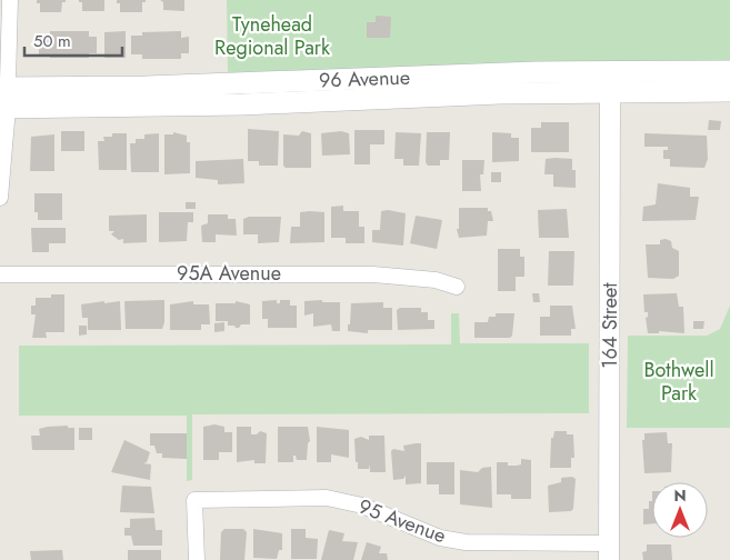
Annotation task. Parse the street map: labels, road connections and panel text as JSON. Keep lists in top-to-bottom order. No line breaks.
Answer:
{"streets":{"main road":["96 Avenue"],"street":["95A Avenue","164 Street","95 Avenue"]},"crossings":[["96 Avenue","164 Street"],["164 Street","95 Avenue"]],"parks":["Tynehead Regional Park","Bothwell Park"],"scale_bar":"50 m","north":"top"}
